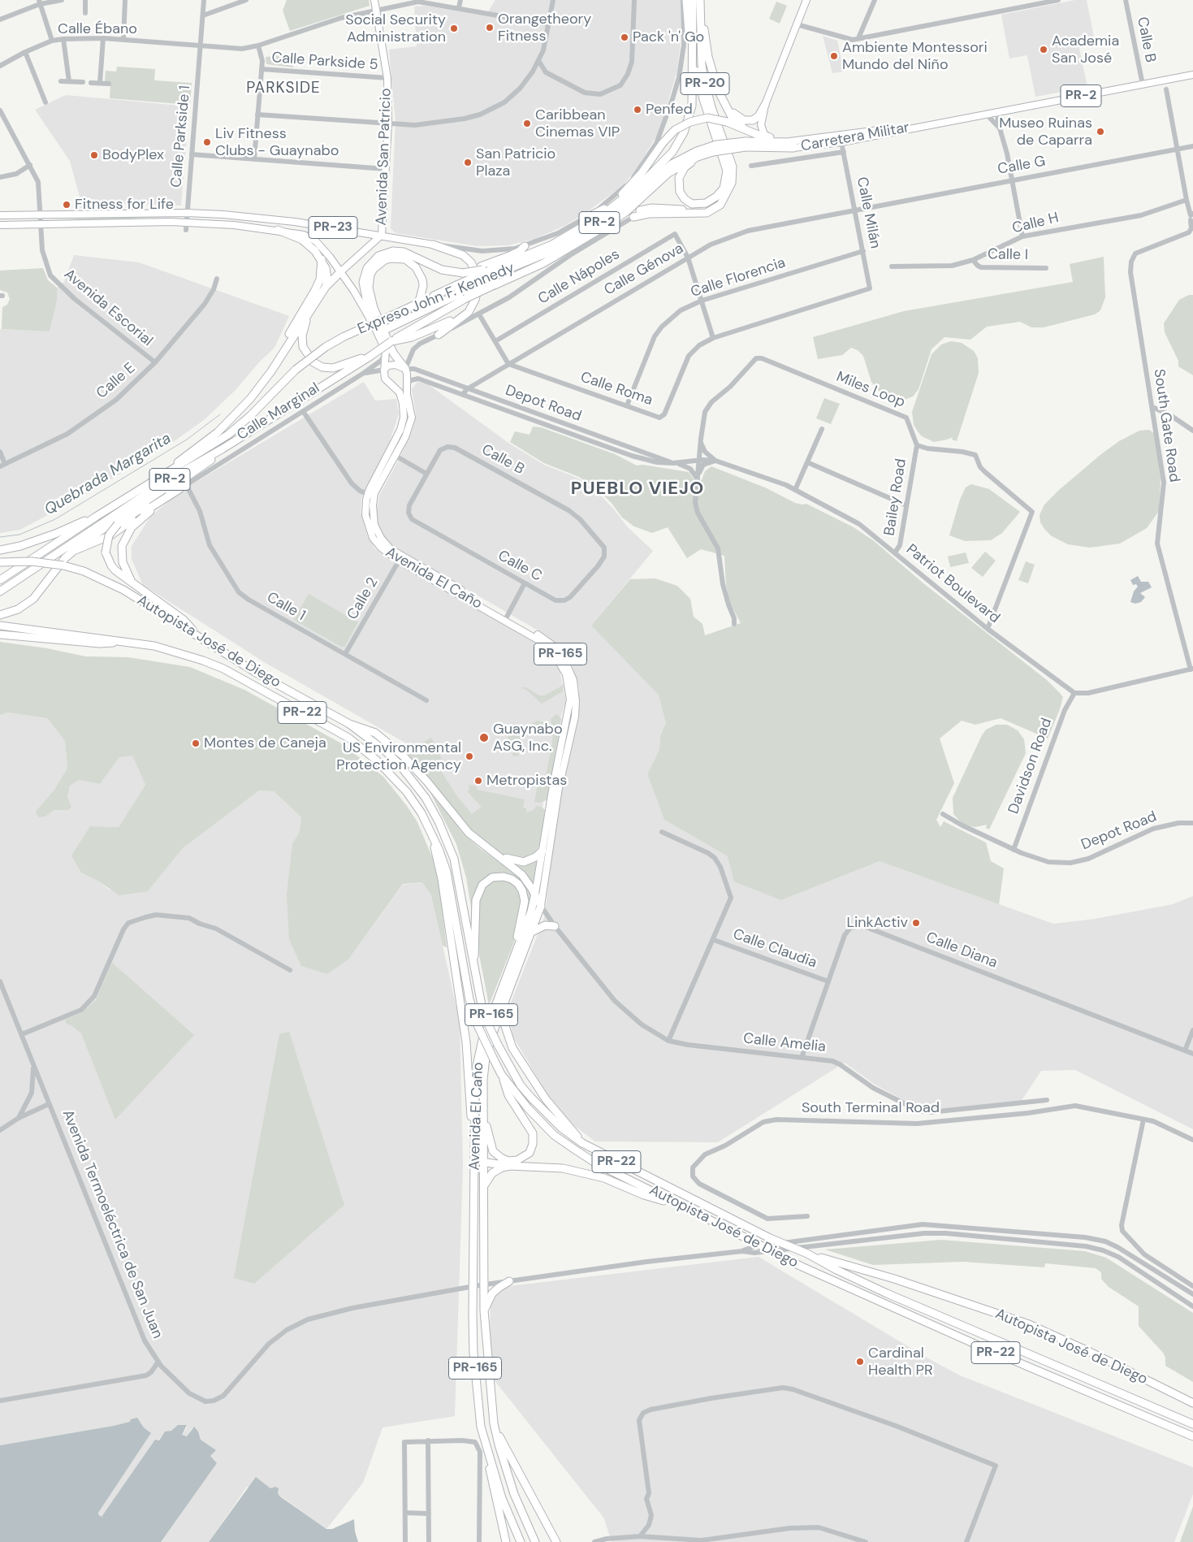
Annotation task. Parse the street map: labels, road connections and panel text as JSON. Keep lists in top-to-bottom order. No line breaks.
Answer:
{"streets":{"highway":["PR-20","PR-2","Carretera Militar","Expreso John F. Kennedy","Avenida El Caño","Autopista José de Diego","PR-165","PR-22"],"main road":["Avenida San Patricio","PR-23"],"street":["Calle Ébano","Calle B","Calle Parkside 5","Calle Parkside 1","Calle G","Calle Milán","Calle H","Calle I","Calle Génova","Calle Nápoles","Calle Florencia","Avenida Escorial","Calle E","Calle Roma","Miles Loop","Depot Road","Calle Marginal","South Gate Road","Bailey Road","Calle C","Patriot Boulevard","Calle 2","Calle 1","Davidson Road","Calle Claudia","Calle Diana","Calle Amelia","South Terminal Road","Avenida Termoeléctrica de San Juan"]},"crossings":[["Calle Ébano","Calle Parkside 1"],["Calle Ébano","Avenida San Patricio"],["Calle B","Carretera Militar"],["Calle B","Calle C"],["Calle Parkside 5","Avenida San Patricio"],["Calle Parkside 1","PR-23"],["Carretera Militar","Calle Milán"],["Carretera Militar","Expreso John F. Kennedy"],["Avenida San Patricio","PR-23"],["Calle G","Calle Milán"],["Calle G","Calle Génova"],["Calle Milán","Calle Génova"],["Calle Milán","Calle Florencia"],["Calle Milán","Calle Roma"],["Calle H","Calle I"],["PR-23","Avenida Escorial"],["PR-23","Calle Marginal"],["Calle Génova","Calle Nápoles"],["Calle Génova","Calle Roma"],["Calle Génova","Depot Road"],["Calle Florencia","Calle Roma"],["Avenida Escorial","Calle E"],["Miles Loop","Depot Road"],["Miles Loop","Bailey Road"],["Miles Loop","Patriot Boulevard"],["Depot Road","Avenida El Caño"],["Depot Road","Patriot Boulevard"],["Depot Road","Davidson Road"],["Calle Marginal","Calle 1"],["Bailey Road","Patriot Boulevard"],["Avenida El Caño","Calle 2"],["Avenida El Caño","Calle Amelia"],["Avenida El Caño","Avenida Termoeléctrica de San Juan"],["Patriot Boulevard","Davidson Road"],["Calle 2","Calle 1"],["Calle Claudia","Calle Diana"],["Calle Diana","Calle Amelia"]],"districts":["PARKSIDE","PUEBLO VIEJO"],"water":["Quebrada Margarita"],"places":["Orangetheory Fitness","Social Security Administration","Pack 'n' Go","Academia San José","Ambiente Montessori Mundo del Niño","Penfed","Caribbean Cinemas VIP","Museo Ruinas de Caparra","Liv Fitness Clubs - Guaynabo","BodyPlex","San Patricio Plaza","Fitness for Life","Guaynabo ASG, Inc.","Montes de Caneja","US Environmental Protection Agency","Metropistas","LinkActiv","Cardinal Health PR"]}
